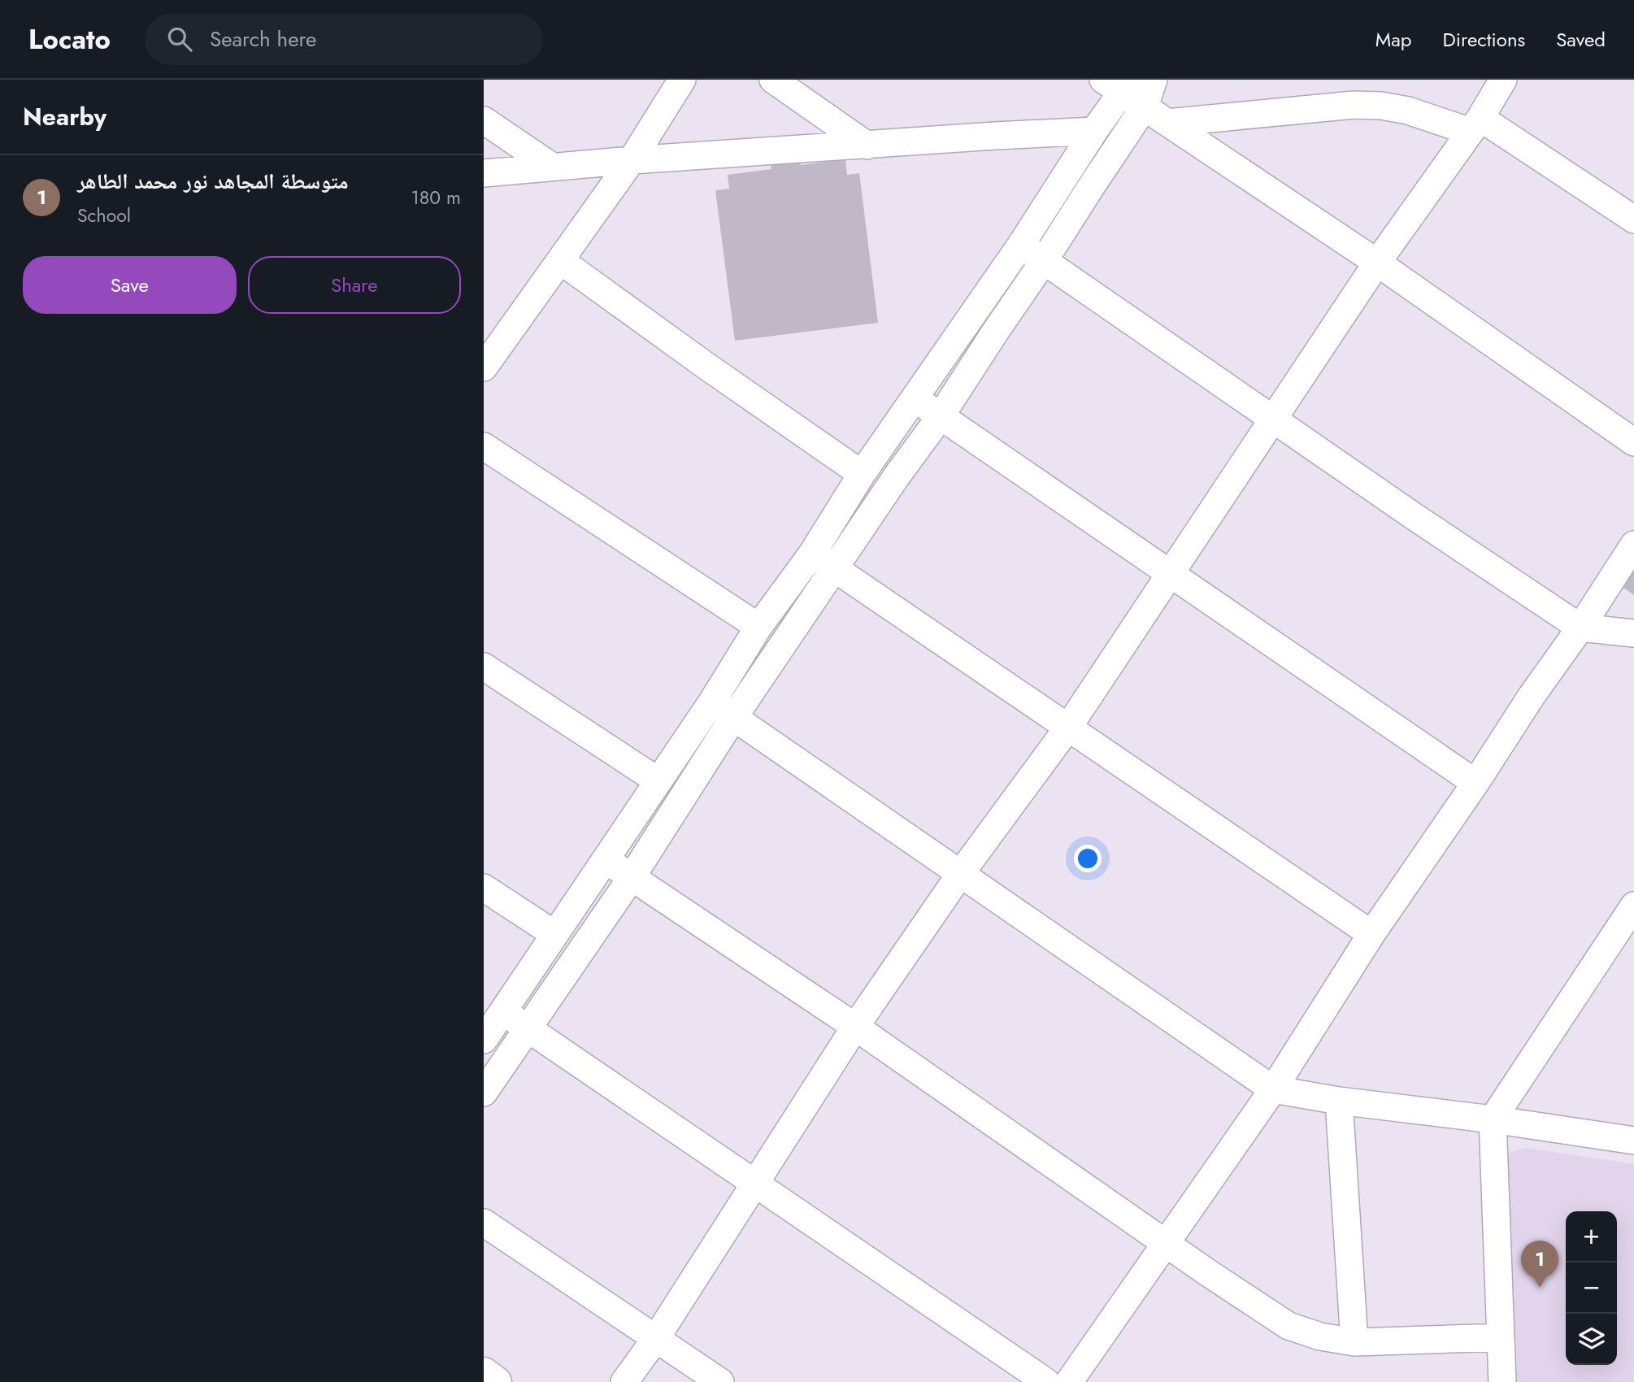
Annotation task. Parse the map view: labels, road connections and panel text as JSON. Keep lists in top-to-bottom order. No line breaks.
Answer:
{"page":{"header":"Locato","search":"Search here","nav":["Map","Directions","Saved"],"heading":"Nearby","list":[{"mark":"1","name":"متوسطة المجاهد نور محمد الطاهر","note":"School","value":"180 m"}],"buttons":["Save","Share"],"map_buttons":["+","−"],"pins":"1"}}
